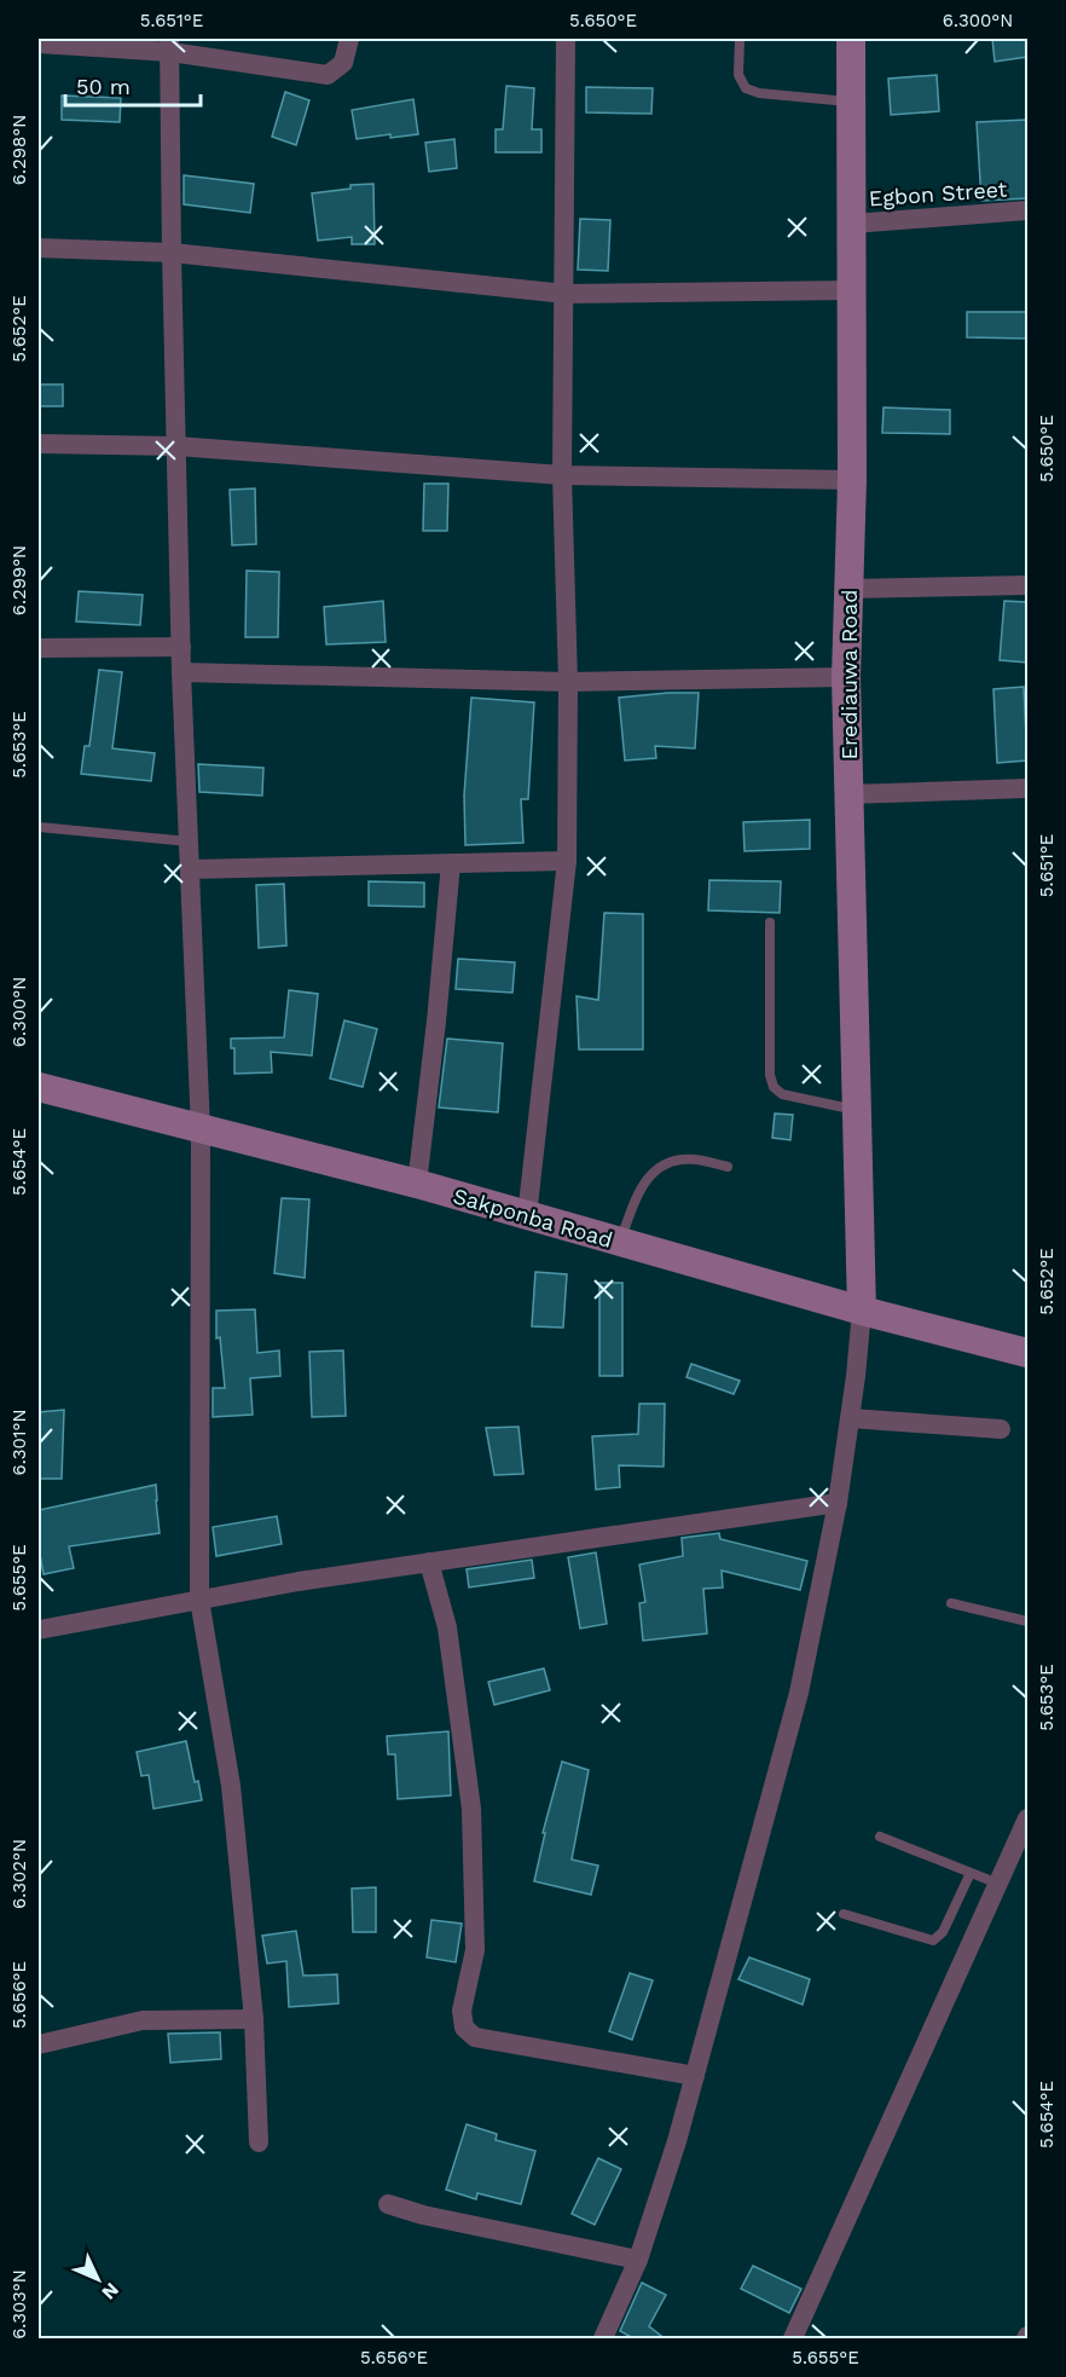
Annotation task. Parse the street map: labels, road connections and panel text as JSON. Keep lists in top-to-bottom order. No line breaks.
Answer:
{"streets":{"street":["Egbon Street","Erediauwa Road","Sakponba Road"]},"crossings":[["Egbon Street","Erediauwa Road"],["Erediauwa Road","Sakponba Road"]],"scale_bar":"50 m","north":"bottom right","coordinates":["5.651°E","5.650°E","6.300°N","6.298°N","5.652°E","6.299°N","5.653°E","5.654°E","6.301°N","5.655°E","6.302°N","5.656°E","6.303°N"]}
